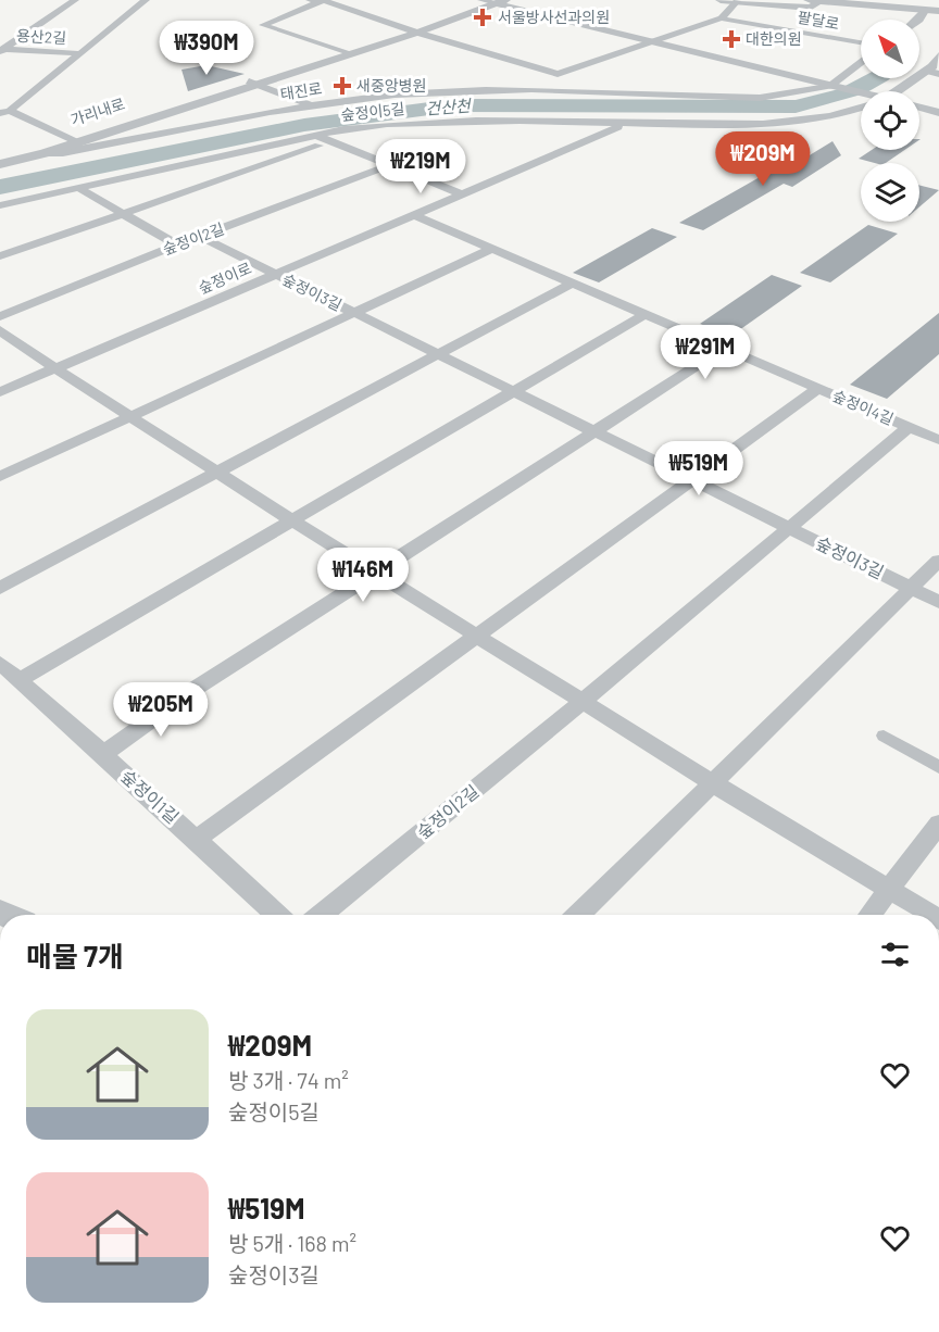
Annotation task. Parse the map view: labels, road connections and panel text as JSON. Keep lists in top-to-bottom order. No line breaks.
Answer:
{"streets":{"street":["팔달로","용산2길","태진로","가리내로","숲정이5길","숲정이2길","숲정이로","숲정이3길","숲정이4길","숲정이1길"]},"crossings":[["용산2길","가리내로"],["태진로","가리내로"],["숲정이5길","숲정이로"],["숲정이2길","숲정이3길"],["숲정이로","숲정이3길"],["숲정이로","숲정이4길"],["숲정이3길","숲정이4길"]],"water":["건산천"],"places":{"health":["서울방사선과의원","대한의원","새중앙병원"]},"north":"top left","page":{"price":["₩390M","₩209M","₩219M","₩291M","₩519M","₩146M","₩205M"],"heading":"매물 7개","list":[{"name":"₩209M","note":"방 3개 · 74 m² · 숲정이5길"},{"name":"₩519M","note":"방 5개 · 168 m² · 숲정이3길"}]}}
